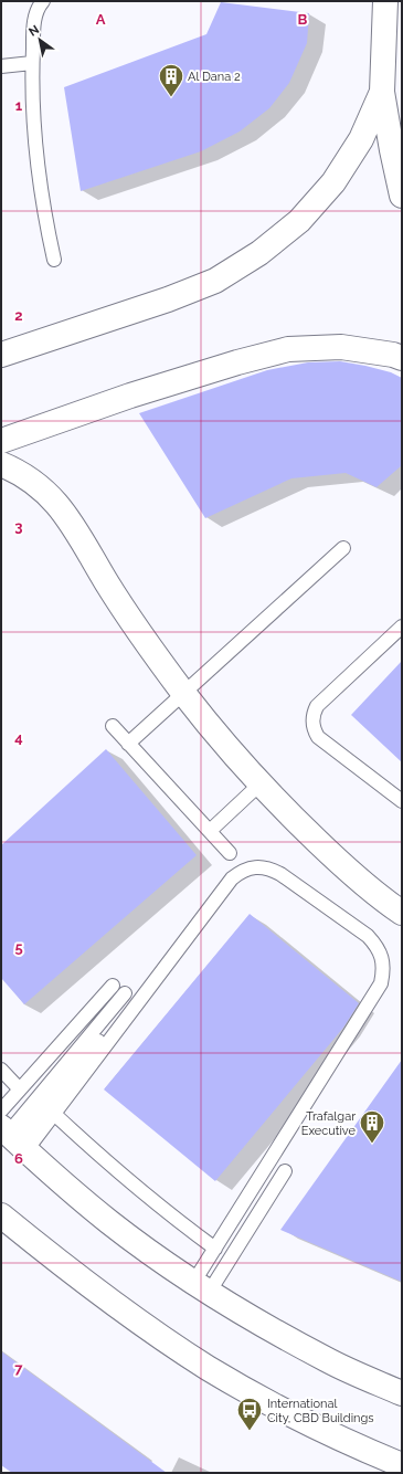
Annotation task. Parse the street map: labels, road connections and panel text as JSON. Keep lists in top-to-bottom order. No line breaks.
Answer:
{"places":{"building":["Al Dana 2","Trafalgar Executive"],"bus stop":["International City, CBD Buildings"]},"north":"top left","grid":{"columns":["A","B"],"rows":["1","2","3","4","5","6","7"]}}
